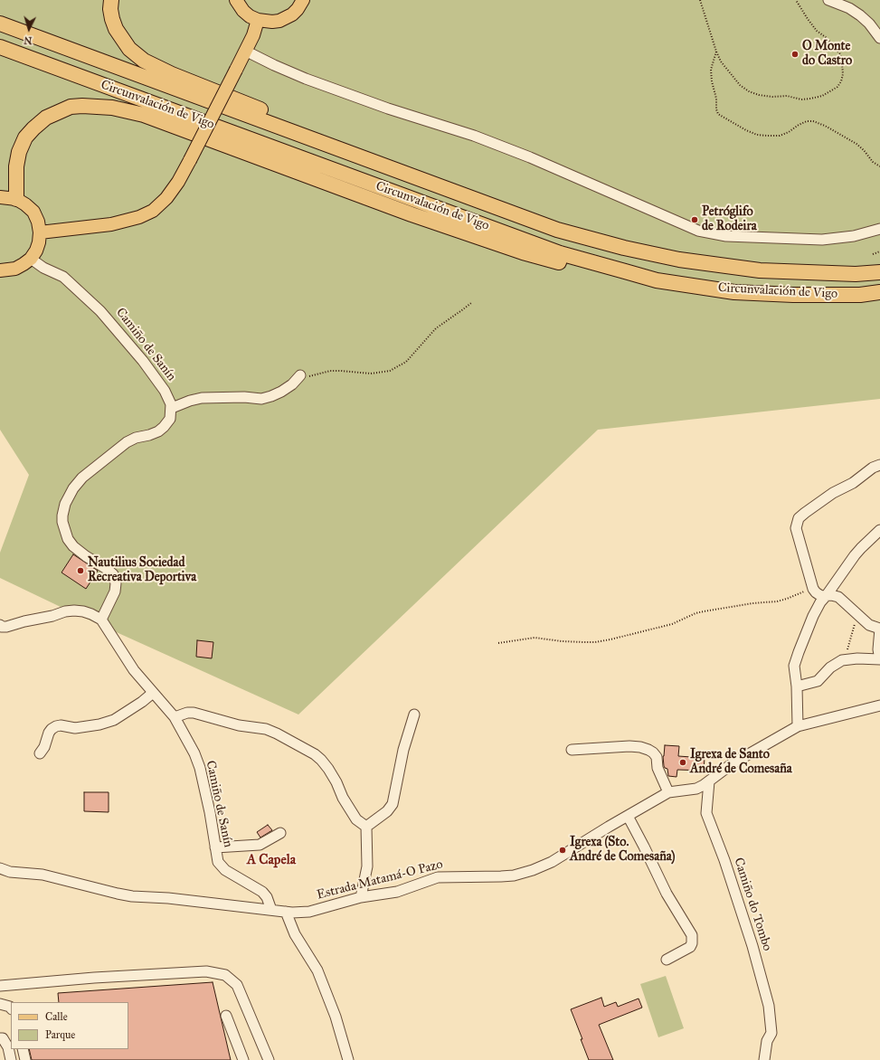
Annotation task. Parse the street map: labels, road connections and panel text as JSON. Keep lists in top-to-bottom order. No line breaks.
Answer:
{"streets":{"highway":["Circunvalación de Vigo"],"street":["Camiño de Sanín","Estrada Matamá-O Pazo","Camiño do Tombo"]},"crossings":[["Camiño de Sanín","Estrada Matamá-O Pazo"],["Estrada Matamá-O Pazo","Camiño do Tombo"]],"districts":["A Capela"],"places":["O Monte do Castro","Petróglifo de Rodeira","Nautilius Sociedad Recreativa Deportiva","Igrexa de Santo André de Comesaña","Igrexa (Sto. André de Comesaña)"],"legend":["Calle","Parque"],"north":"bottom"}
